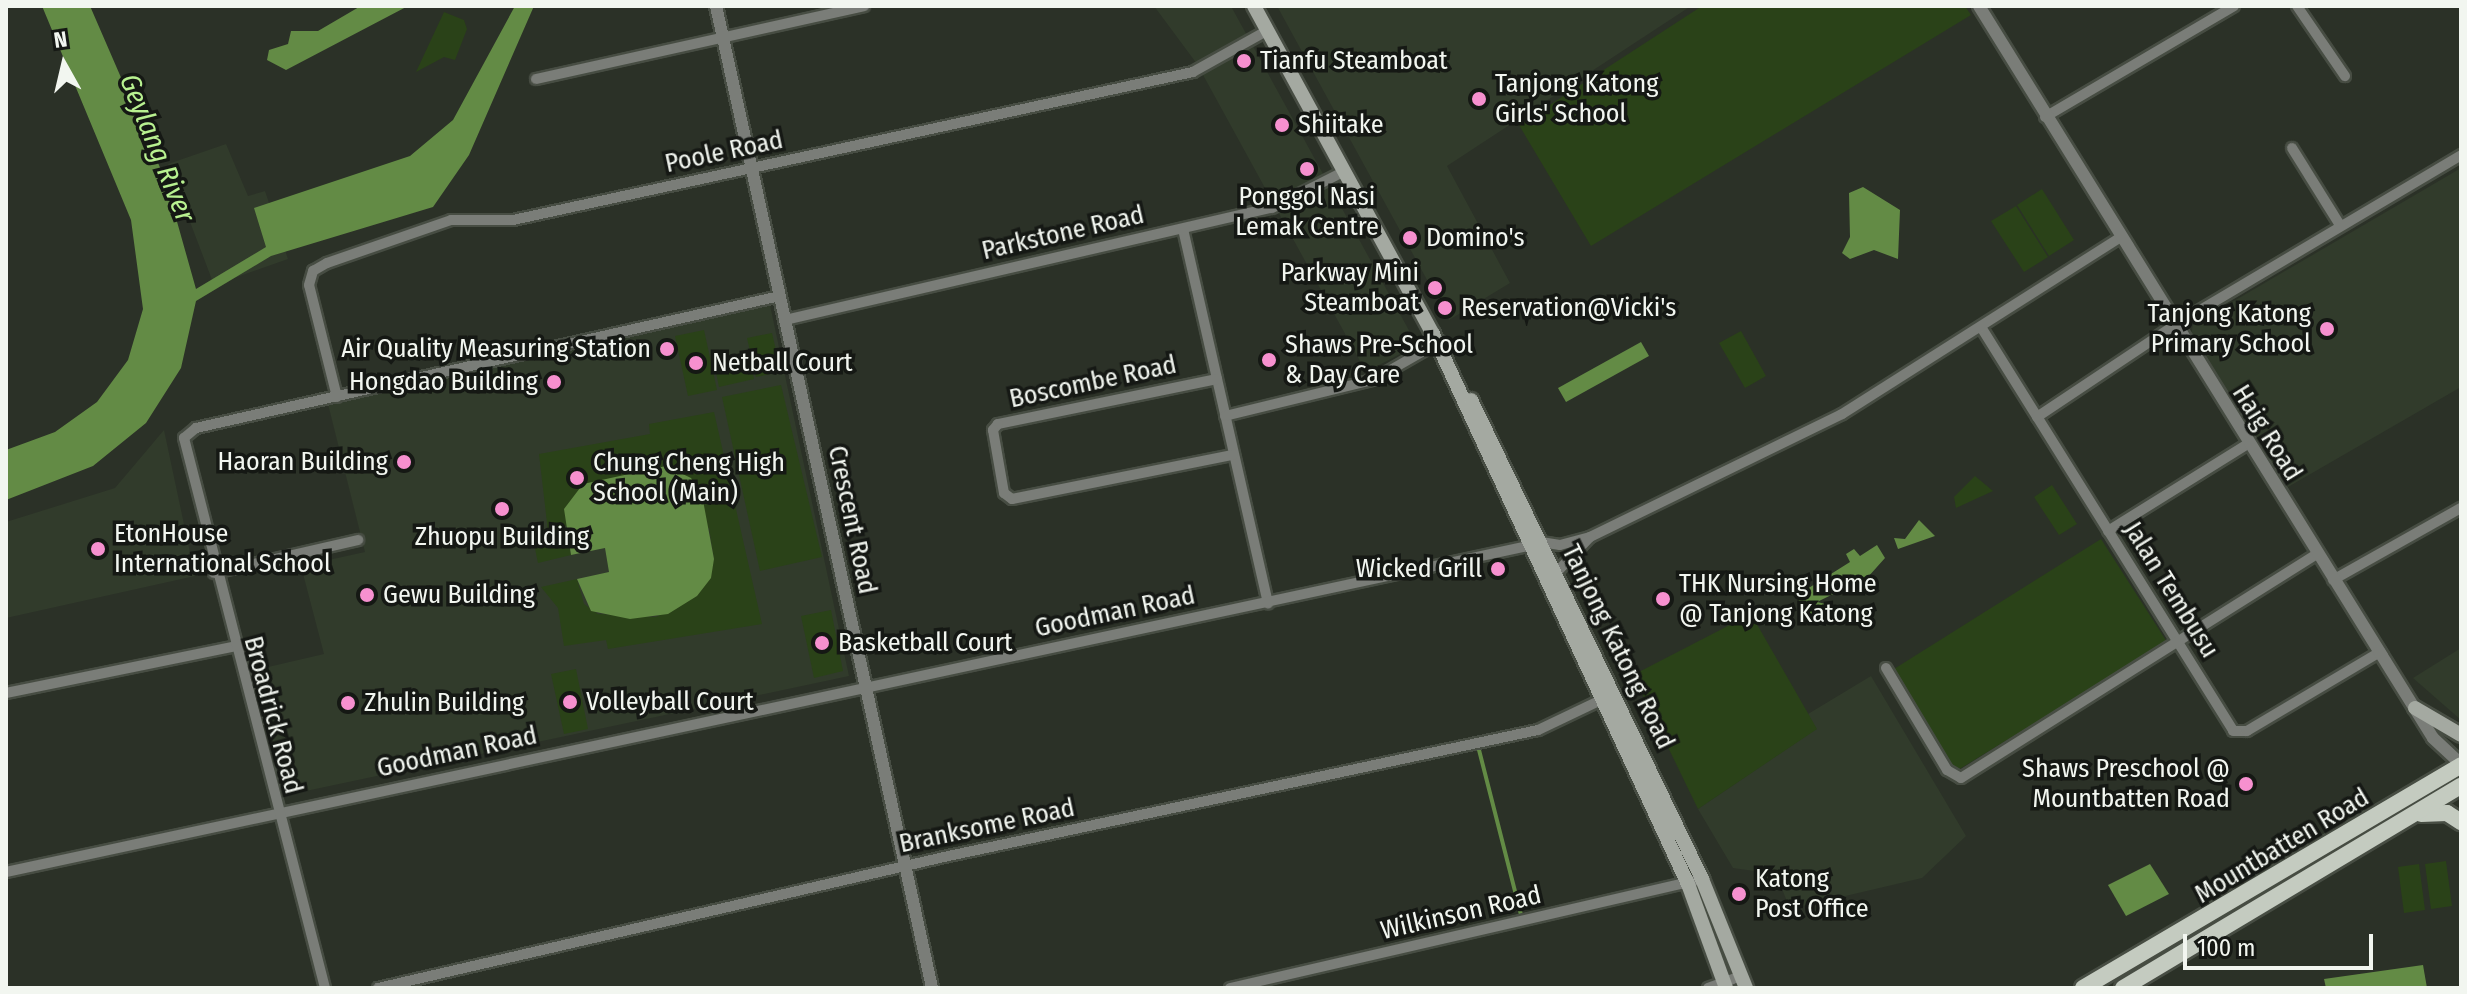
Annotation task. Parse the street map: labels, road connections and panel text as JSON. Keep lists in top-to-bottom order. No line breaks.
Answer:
{"streets":{"main road":["Tanjong Katong Road","Mountbatten Road"],"street":["Poole Road","Parkstone Road","Boscombe Road","Haig Road","Crescent Road","Jalan Tembusu","Goodman Road","Broadrick Road","Branksome Road","Wilkinson Road"]},"crossings":[["Poole Road","Crescent Road"],["Poole Road","Tanjong Katong Road"],["Poole Road","Broadrick Road"],["Parkstone Road","Boscombe Road"],["Parkstone Road","Crescent Road"],["Parkstone Road","Tanjong Katong Road"],["Boscombe Road","Goodman Road"],["Haig Road","Jalan Tembusu"],["Haig Road","Mountbatten Road"],["Crescent Road","Goodman Road"],["Crescent Road","Branksome Road"],["Goodman Road","Tanjong Katong Road"],["Goodman Road","Broadrick Road"],["Tanjong Katong Road","Branksome Road"],["Tanjong Katong Road","Wilkinson Road"]],"water":["Geylang River"],"places":["Tianfu Steamboat","Tanjong Katong Girls' School","Shiitake","Ponggol Nasi Lemak Centre","Domino's","Parkway Mini Steamboat","Reservation@Vicki's","Tanjong Katong Primary School","Air Quality Measuring Station","Shaws Pre-School & Day Care","Netball Court","Hongdao Building","Haoran Building","Chung Cheng High School (Main)","Zhuopu Building","EtonHouse International School","Wicked Grill","Gewu Building","THK Nursing Home @ Tanjong Katong","Basketball Court","Volleyball Court","Zhulin Building","Shaws Preschool @ Mountbatten Road","Katong Post Office"],"scale_bar":"100 m","north":"top"}
